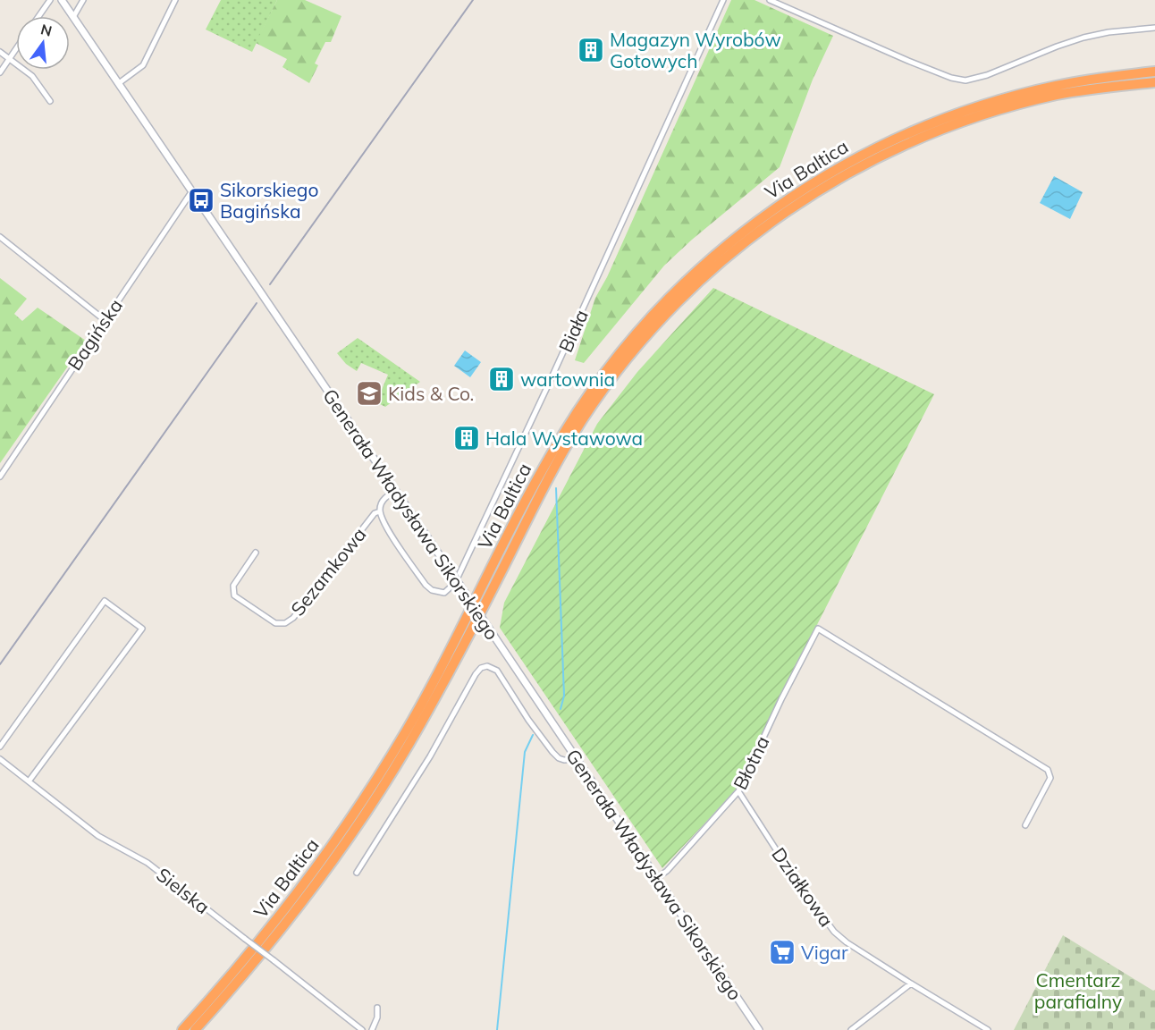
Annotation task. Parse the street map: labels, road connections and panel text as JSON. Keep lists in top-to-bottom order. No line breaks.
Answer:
{"streets":{"highway":["Via Baltica"],"street":["Biała","Bagińska","Generała Władysława Sikorskiego","Sezamkowa","Błotna","Działkowa","Sielska"]},"crossings":[["Biała","Sezamkowa"],["Bagińska","Generała Władysława Sikorskiego"],["Generała Władysława Sikorskiego","Błotna"],["Błotna","Działkowa"]],"parks":["Cmentarz parafialny"],"places":{"building":["Magazyn Wyrobów Gotowych","wartownia","Hala Wystawowa"],"bus stop":["Sikorskiego Bagińska"],"school or university":["Kids & Co."],"supermarket":["Vigar"]},"north":"top"}
